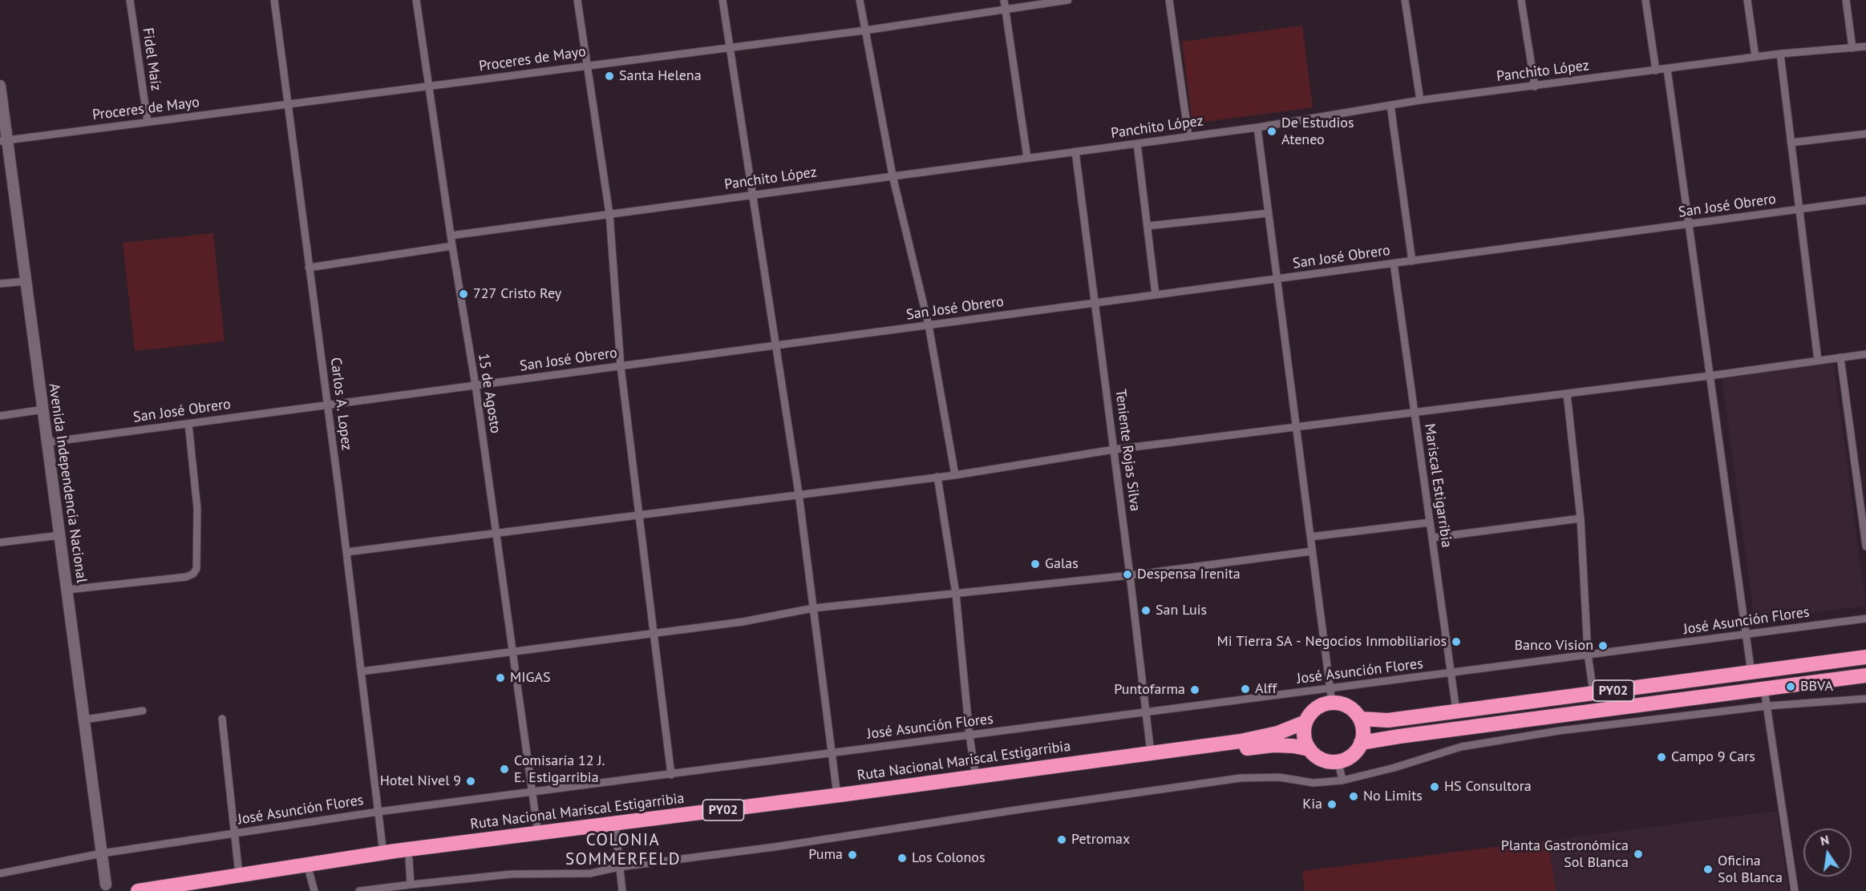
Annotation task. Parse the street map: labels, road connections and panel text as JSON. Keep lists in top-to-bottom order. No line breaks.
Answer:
{"streets":{"highway":["PY02","Ruta Nacional Mariscal Estigarribia"],"main road":["Avenida Independencia Nacional"],"street":["Fidel Maíz","Proceres de Mayo","Panchito López","San José Obrero","15 de Agosto","Carlos A. Lopez","Teniente Rojas Silva","Mariscal Estigarribia","José Asunción Flores"]},"crossings":[["Fidel Maíz","Proceres de Mayo"],["Proceres de Mayo","15 de Agosto"],["Proceres de Mayo","Carlos A. Lopez"],["Proceres de Mayo","Avenida Independencia Nacional"],["Panchito López","15 de Agosto"],["Panchito López","Teniente Rojas Silva"],["San José Obrero","15 de Agosto"],["San José Obrero","Carlos A. Lopez"],["San José Obrero","Teniente Rojas Silva"],["San José Obrero","Avenida Independencia Nacional"],["San José Obrero","Mariscal Estigarribia"],["15 de Agosto","José Asunción Flores"],["15 de Agosto","Ruta Nacional Mariscal Estigarribia"],["Carlos A. Lopez","José Asunción Flores"],["Carlos A. Lopez","Ruta Nacional Mariscal Estigarribia"],["Teniente Rojas Silva","José Asunción Flores"],["Teniente Rojas Silva","Ruta Nacional Mariscal Estigarribia"],["Avenida Independencia Nacional","José Asunción Flores"],["Mariscal Estigarribia","José Asunción Flores"],["Mariscal Estigarribia","PY02"],["PY02","Ruta Nacional Mariscal Estigarribia"]],"districts":["COLONIA SOMMERFELD"],"places":["Santa Helena","De Estudios Ateneo","727 Cristo Rey","Galas","Despensa Irenita","San Luis","Mi Tierra SA - Negocios Inmobiliarios","Banco Vision","MIGAS","BBVA","Alff","Puntofarma","Campo 9 Cars","Comisaría 12 J. E. Estigarribia","Hotel Nivel 9","HS Consultora","No Limits","Kia","Petromax","Planta Gastronómica Sol Blanca","Puma","Los Colonos","Oficina Sol Blanca"],"north":"top"}
